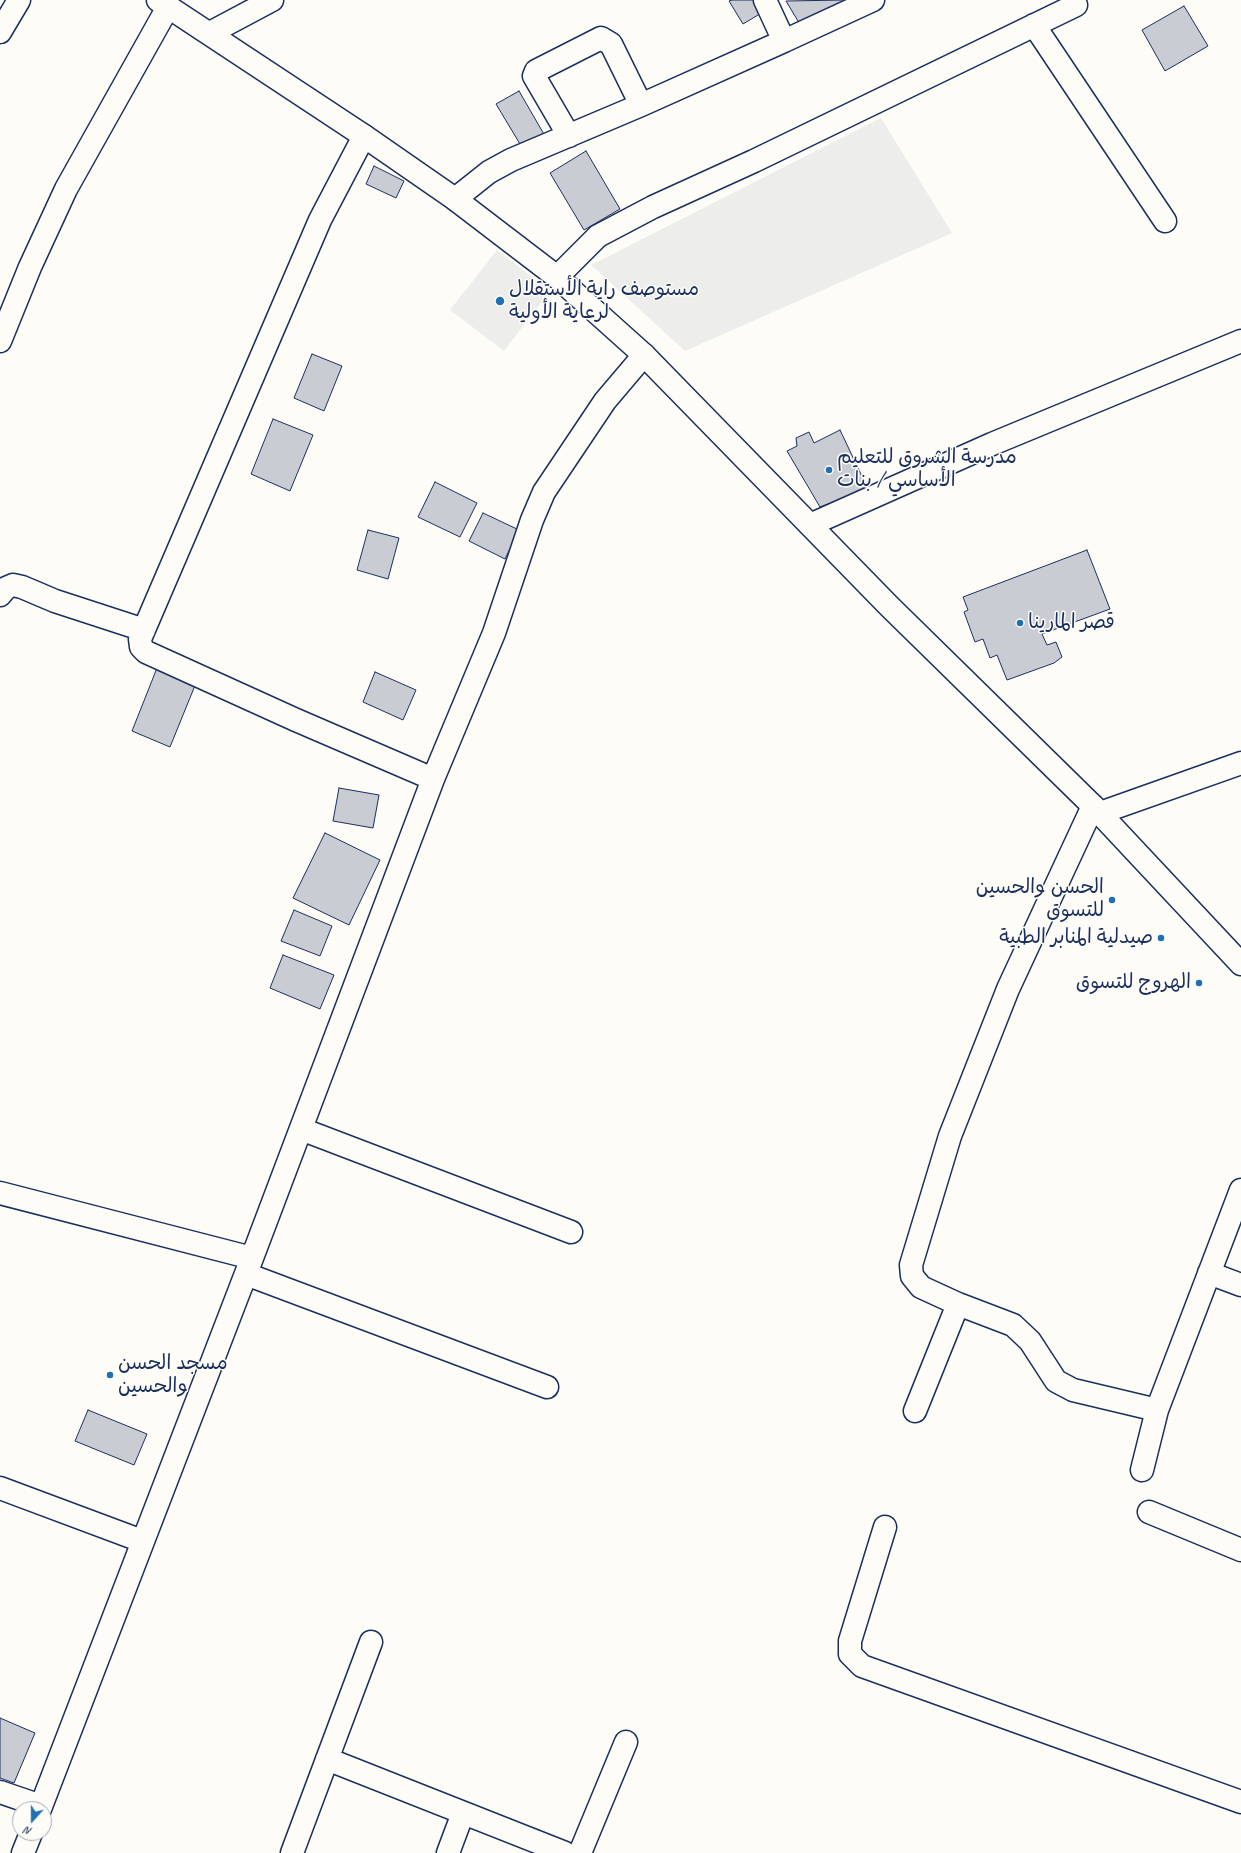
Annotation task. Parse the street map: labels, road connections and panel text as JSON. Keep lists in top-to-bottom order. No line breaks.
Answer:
{"places":["مستوصف راية الأستقلال لرعاية الأولية","مدرسة الشروق للتعليم الأساسي / بنات","قصر المارينا","الحسن والحسين للتسوق","صيدلية المنابر الطبية","الهروج للتسوق","مسجد الحسن والحسين"],"north":"bottom"}
